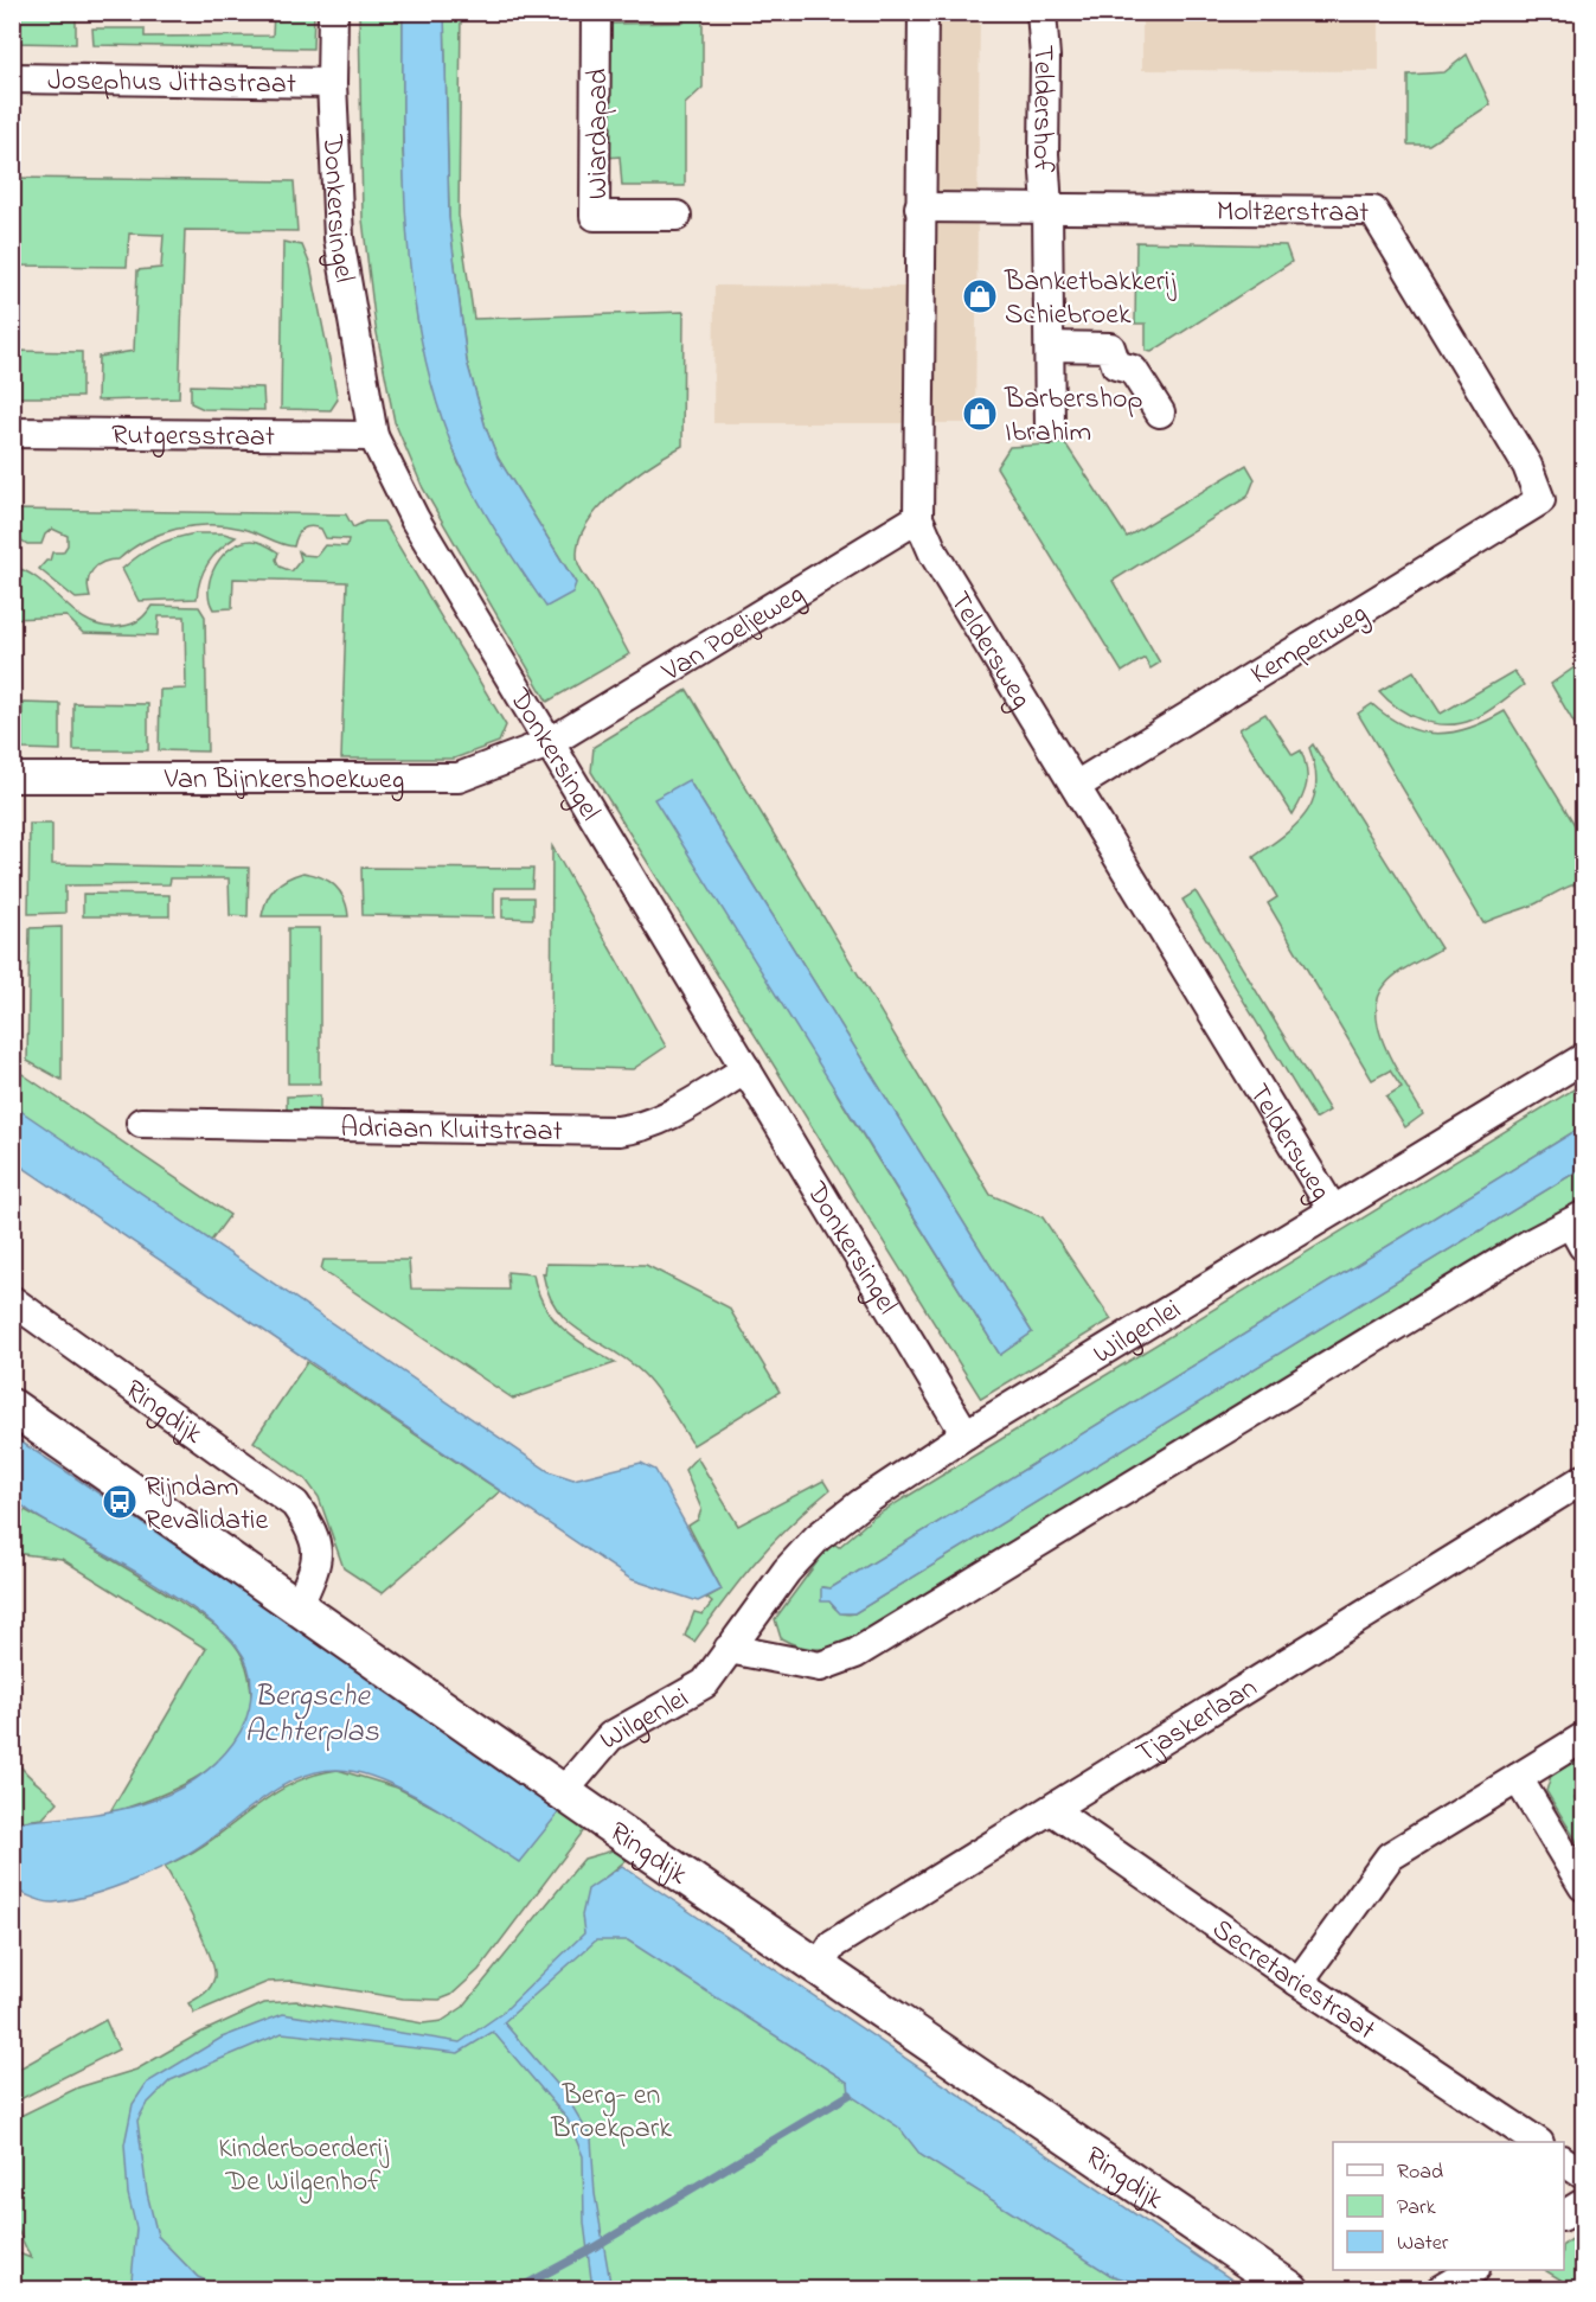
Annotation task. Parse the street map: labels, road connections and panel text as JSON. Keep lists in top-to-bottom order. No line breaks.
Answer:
{"streets":{"street":["Josephus Jittastraat","Teldershof","Wiardapad","Donkersingel","Moltzerstraat","Rutgersstraat","Van Poeljeweg","Kemperweg","Teldersweg","Van Bijnkershoekweg","Adriaan Kluitstraat","Wilgenlei","Ringdijk","Tjaskerlaan","Secretariestraat"]},"crossings":[["Josephus Jittastraat","Donkersingel"],["Teldershof","Moltzerstraat"],["Donkersingel","Rutgersstraat"],["Donkersingel","Van Poeljeweg"],["Donkersingel","Van Bijnkershoekweg"],["Donkersingel","Adriaan Kluitstraat"],["Donkersingel","Wilgenlei"],["Moltzerstraat","Kemperweg"],["Moltzerstraat","Teldersweg"],["Van Poeljeweg","Teldersweg"],["Van Poeljeweg","Van Bijnkershoekweg"],["Kemperweg","Teldersweg"],["Teldersweg","Wilgenlei"],["Wilgenlei","Ringdijk"],["Ringdijk","Tjaskerlaan"],["Tjaskerlaan","Secretariestraat"]],"water":["Bergsche Achterplas"],"parks":["Berg- en Broekpark","Kinderboerderij De Wilgenhof"],"places":{"shop":["Banketbakkerij Schiebroek","Barbershop Ibrahim"],"bus stop":["Rijndam Revalidatie"]},"legend":["Road","Park","Water"]}
